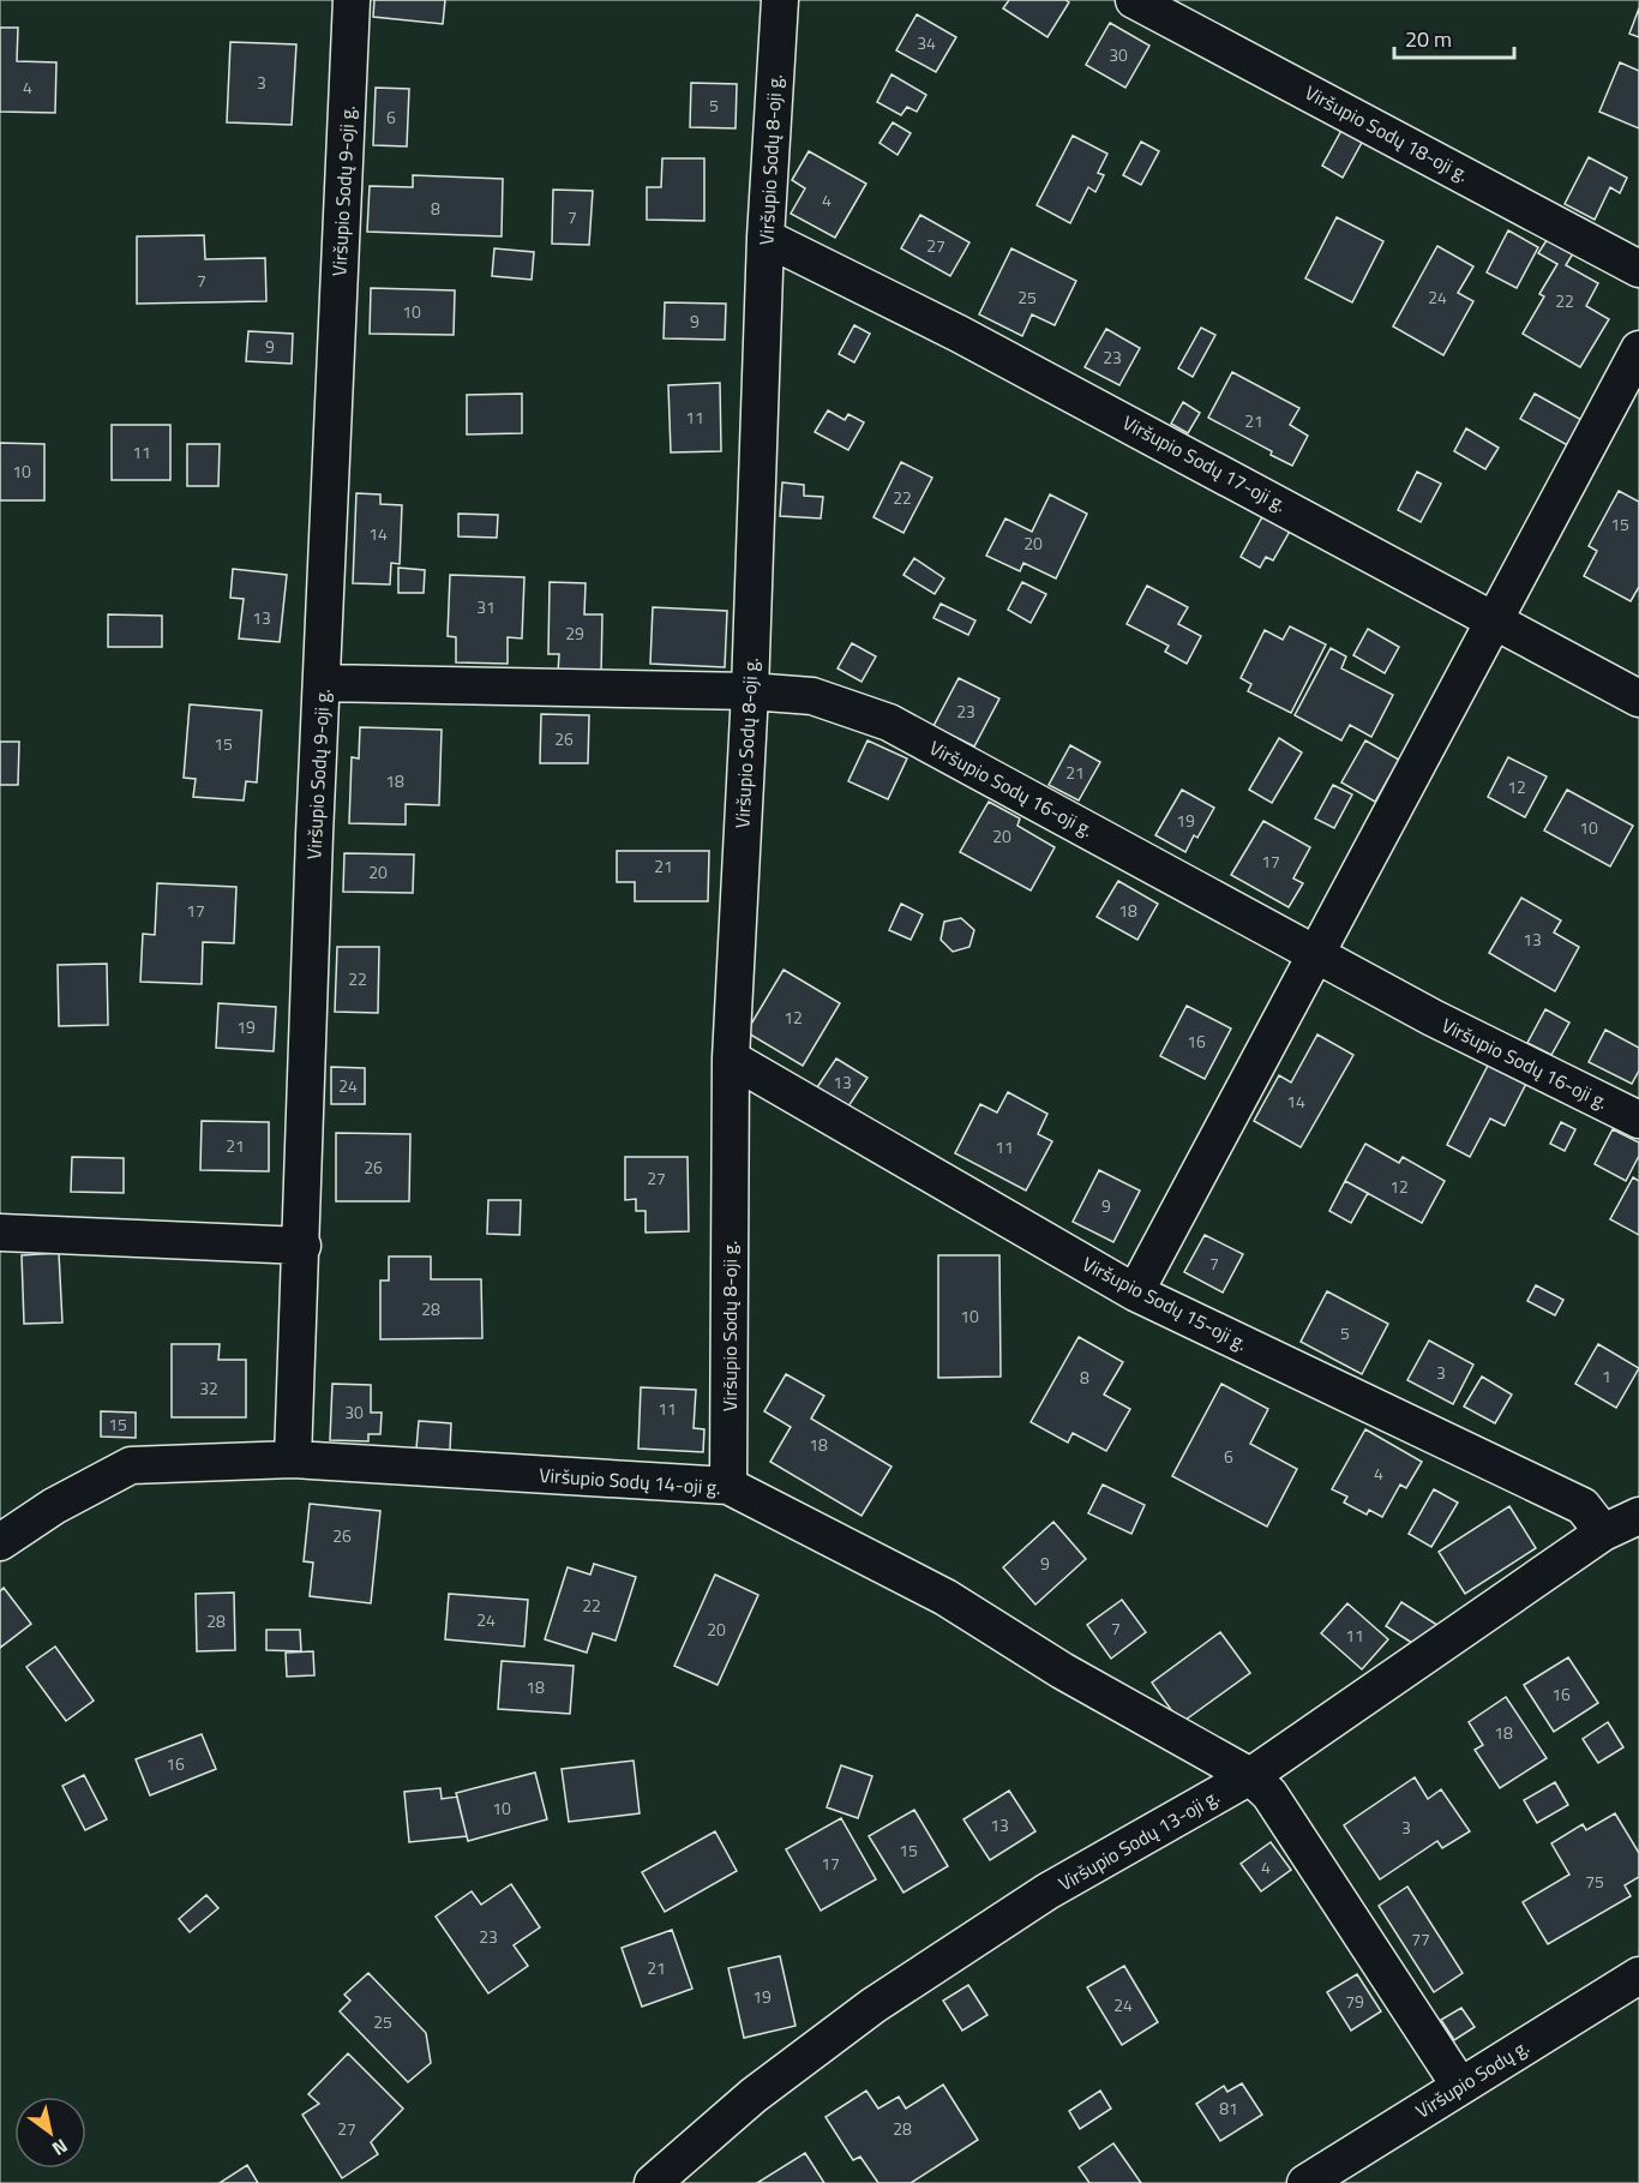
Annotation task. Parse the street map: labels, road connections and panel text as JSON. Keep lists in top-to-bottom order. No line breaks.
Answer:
{"streets":{"street":["Viršupio Sodų 18-oji g.","Viršupio Sodų 8-oji g.","Viršupio Sodų 9-oji g.","Viršupio Sodų 17-oji g.","Viršupio Sodų 16-oji g.","Viršupio Sodų 15-oji g.","Viršupio Sodų 14-oji g.","Viršupio Sodų 13-oji g.","Viršupio Sodų g."]},"crossings":[["Viršupio Sodų 8-oji g.","Viršupio Sodų 17-oji g."],["Viršupio Sodų 8-oji g.","Viršupio Sodų 16-oji g."],["Viršupio Sodų 8-oji g.","Viršupio Sodų 15-oji g."],["Viršupio Sodų 8-oji g.","Viršupio Sodų 14-oji g."],["Viršupio Sodų 9-oji g.","Viršupio Sodų 16-oji g."],["Viršupio Sodų 9-oji g.","Viršupio Sodų 14-oji g."],["Viršupio Sodų 15-oji g.","Viršupio Sodų 13-oji g."],["Viršupio Sodų 14-oji g.","Viršupio Sodų 13-oji g."],["Viršupio Sodų 14-oji g.","Viršupio Sodų g."]],"house_numbers":["34","30","3","4","5","6","4","8","7","27","7","25","24","22","10","9","9","23","11","21","11","10","22","15","14","20","31","13","29","23","26","15","21","18","12","19","10","20","17","21","20","17","18","13","22","12","19","16","13","24","14","21","11","26","27","12","9","7","28","10","5","3","1","8","32","11","30","15","18","6","4","26","9","22","24","28","7","20","11","18","16","18","16","10","13","3","15","17","4","75","23","77","21","19","79","24","25","81","27","28"],"scale_bar":"20 m","north":"bottom right"}
